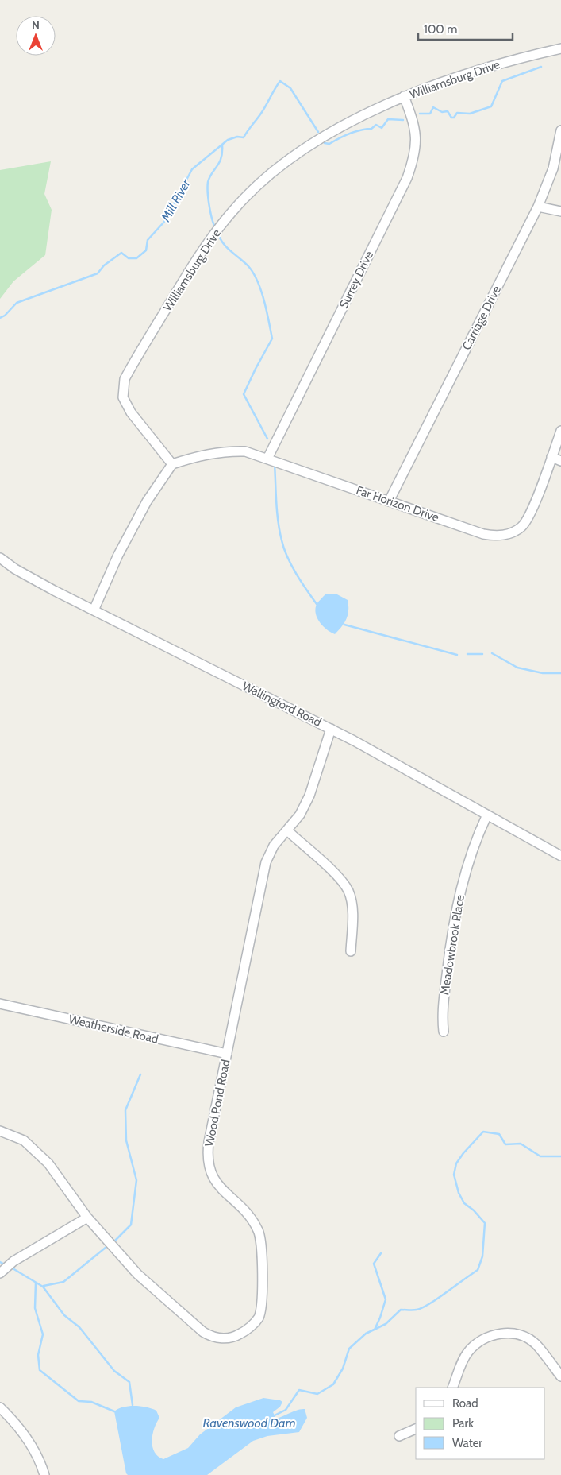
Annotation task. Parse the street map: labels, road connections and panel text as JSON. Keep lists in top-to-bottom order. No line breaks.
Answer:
{"streets":{"street":["Williamsburg Drive","Surrey Drive","Carriage Drive","Far Horizon Drive","Wallingford Road","Meadowbrook Place","Weatherside Road","Wood Pond Road"]},"crossings":[["Williamsburg Drive","Surrey Drive"],["Williamsburg Drive","Far Horizon Drive"],["Surrey Drive","Far Horizon Drive"],["Carriage Drive","Far Horizon Drive"],["Wallingford Road","Meadowbrook Place"],["Wallingford Road","Wood Pond Road"],["Weatherside Road","Wood Pond Road"]],"water":["Mill River","Ravenswood Dam"],"legend":["Road","Park","Water"],"scale_bar":"100 m","north":"top"}
